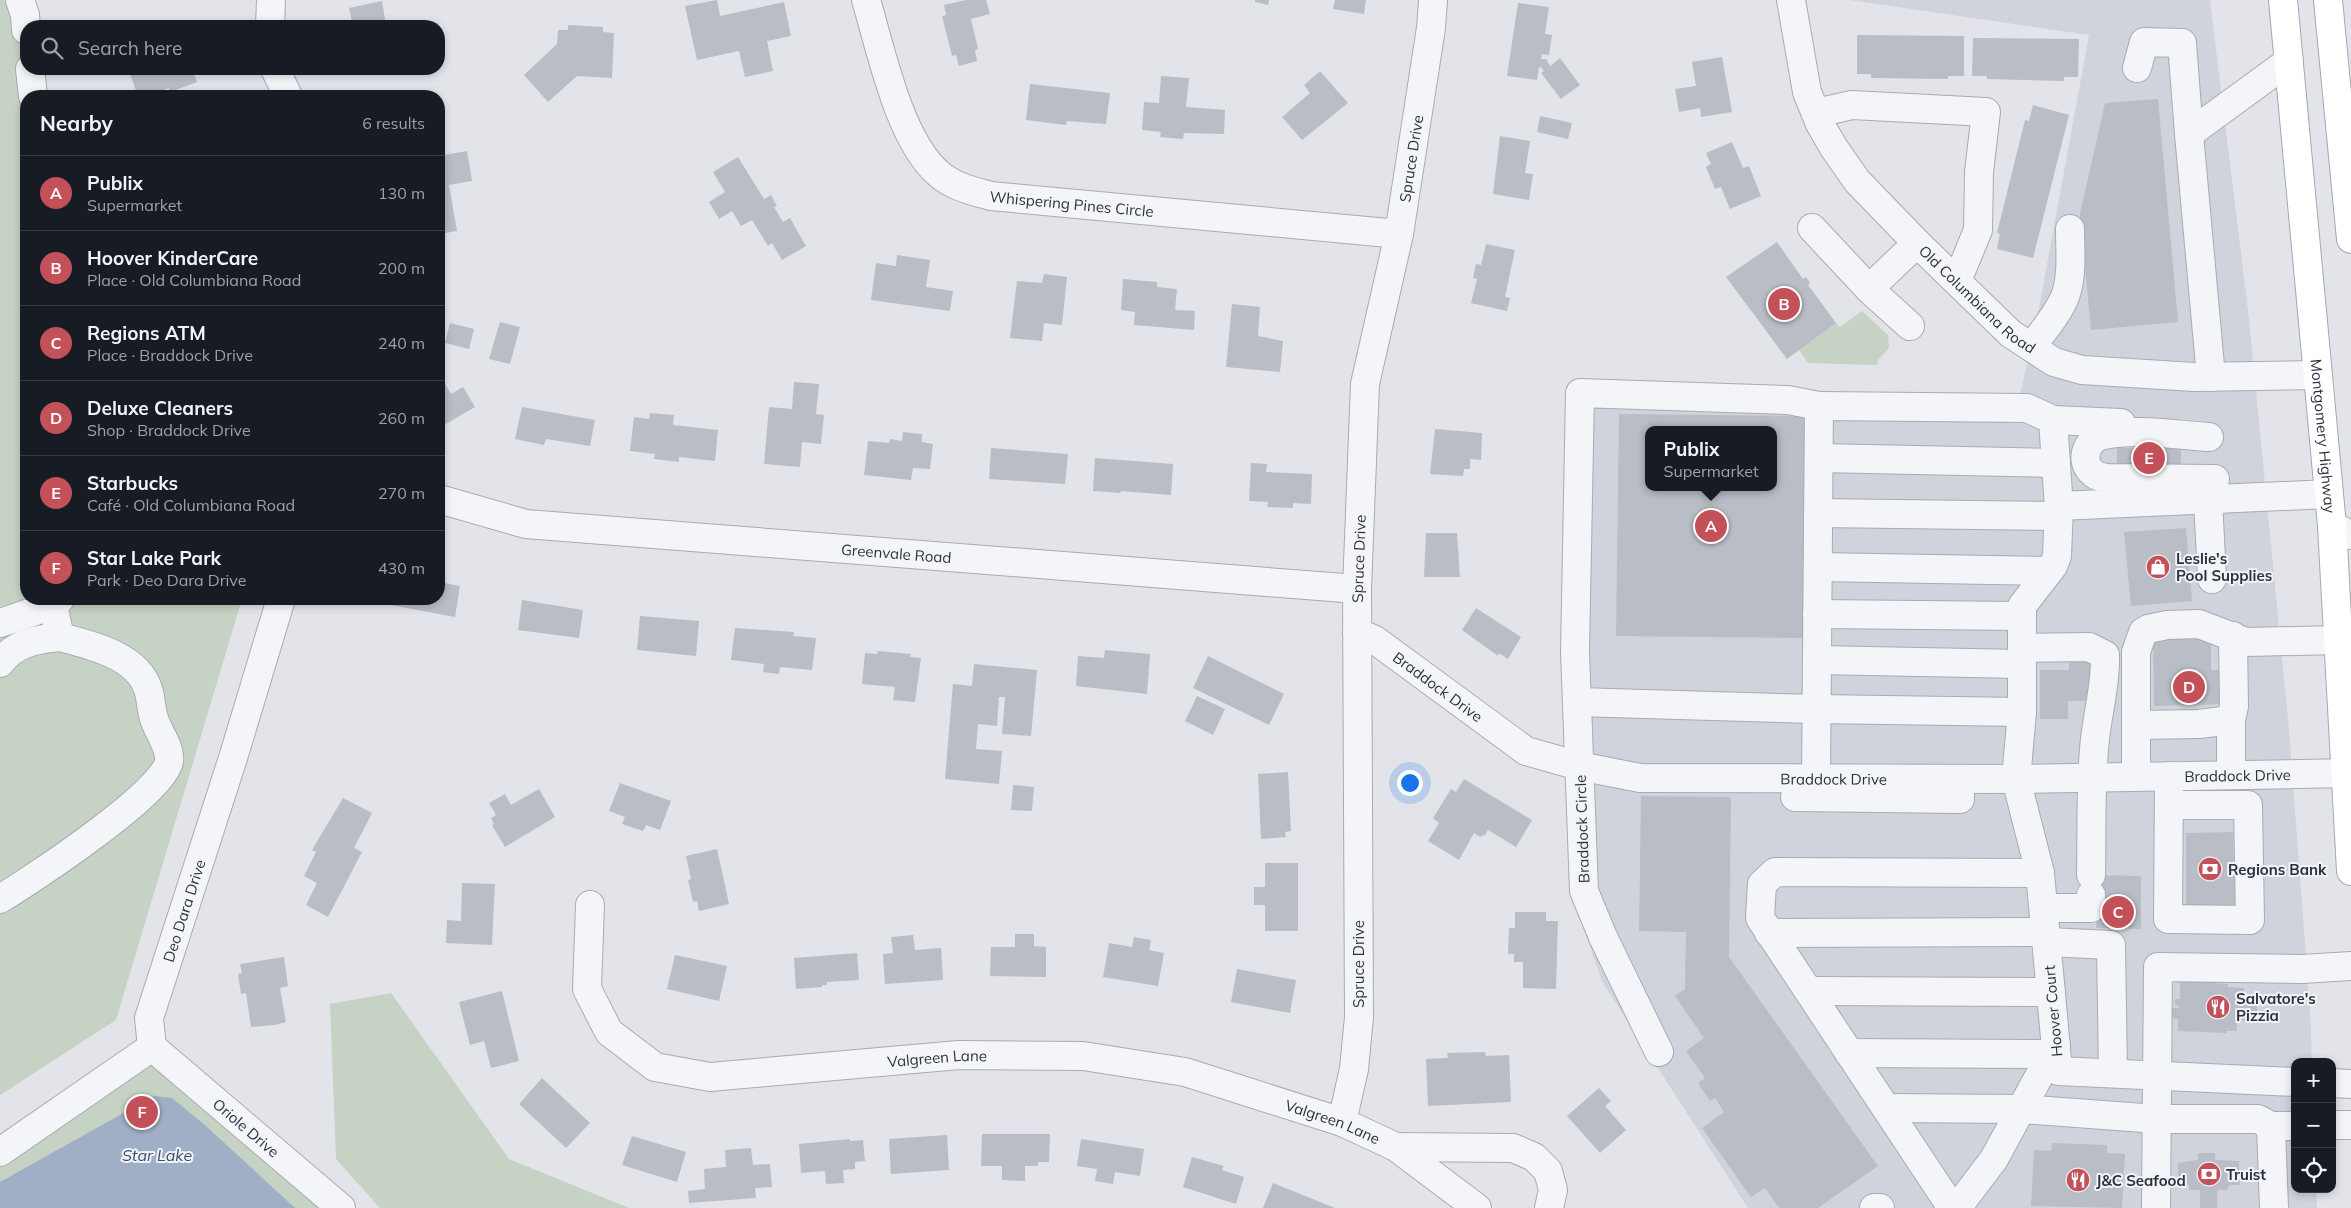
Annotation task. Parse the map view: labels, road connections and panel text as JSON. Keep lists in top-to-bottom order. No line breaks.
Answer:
{"streets":{"main road":["Montgomery Highway"],"street":["Spruce Drive","Whispering Pines Circle","Old Columbiana Road","Greenvale Road","Braddock Drive","Braddock Circle","Deo Dara Drive","Hoover Court","Valgreen Lane","Oriole Drive"]},"crossings":[["Spruce Drive","Whispering Pines Circle"],["Spruce Drive","Greenvale Road"],["Spruce Drive","Braddock Drive"],["Spruce Drive","Valgreen Lane"],["Old Columbiana Road","Montgomery Highway"],["Montgomery Highway","Braddock Drive"],["Braddock Drive","Braddock Circle"],["Braddock Drive","Hoover Court"],["Deo Dara Drive","Oriole Drive"]],"water":["Star Lake"],"places":{"shop":["Leslie's Pool Supplies"],"bank":["Regions Bank","Truist"],"restaurant":["Salvatore's Pizzia","J&C Seafood"]},"page":{"search":"Search here","heading":["Nearby","6 results"],"list":[{"mark":"A","name":"Publix","note":"Supermarket","value":"130 m"},{"mark":"B","name":"Hoover KinderCare","note":"Place · Old Columbiana Road","value":"200 m"},{"mark":"C","name":"Regions ATM","note":"Place · Braddock Drive","value":"240 m"},{"mark":"D","name":"Deluxe Cleaners","note":"Shop · Braddock Drive","value":"260 m"},{"mark":"E","name":"Starbucks","note":"Café · Old Columbiana Road","value":"270 m"},{"mark":"F","name":"Star Lake Park","note":"Park · Deo Dara Drive","value":"430 m"}],"pins":["B","E","A","D","C","F"],"popup":["Publix","Supermarket"],"map_buttons":["+","−"]}}
